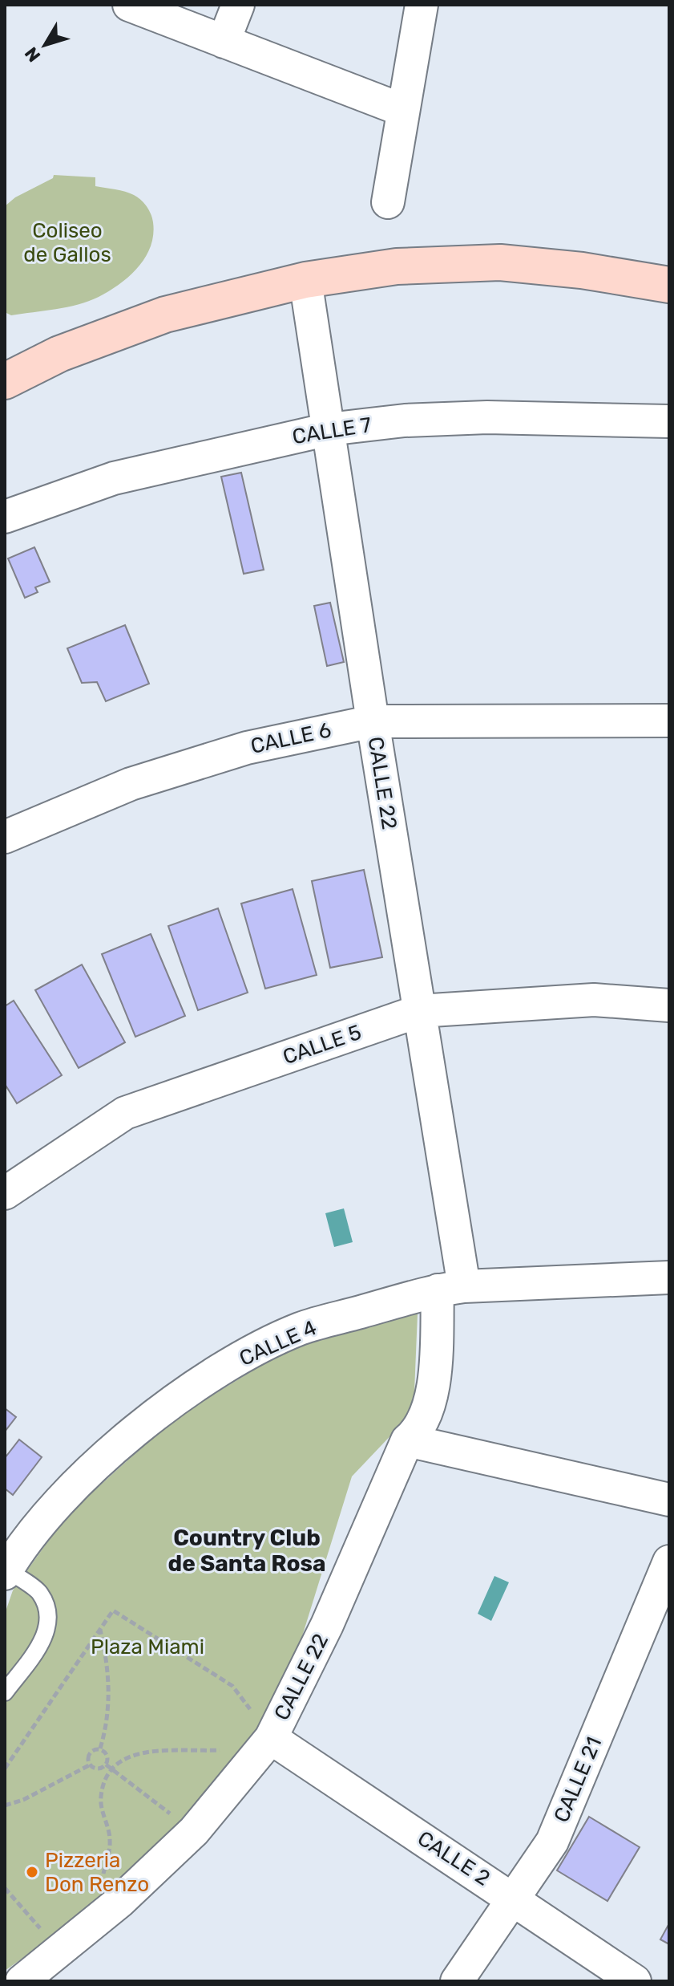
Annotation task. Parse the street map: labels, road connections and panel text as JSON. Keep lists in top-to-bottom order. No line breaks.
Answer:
{"streets":{"street":["CALLE 7","CALLE 6","CALLE 22","CALLE 5","CALLE 4","CALLE 21","CALLE 2"]},"crossings":[["CALLE 7","CALLE 22"],["CALLE 6","CALLE 22"],["CALLE 22","CALLE 5"],["CALLE 22","CALLE 4"],["CALLE 22","CALLE 2"],["CALLE 21","CALLE 2"]],"districts":["Country Club de Santa Rosa"],"parks":["Coliseo de Gallos","Plaza Miami"],"places":["Pizzeria Don Renzo"],"north":"bottom left"}
